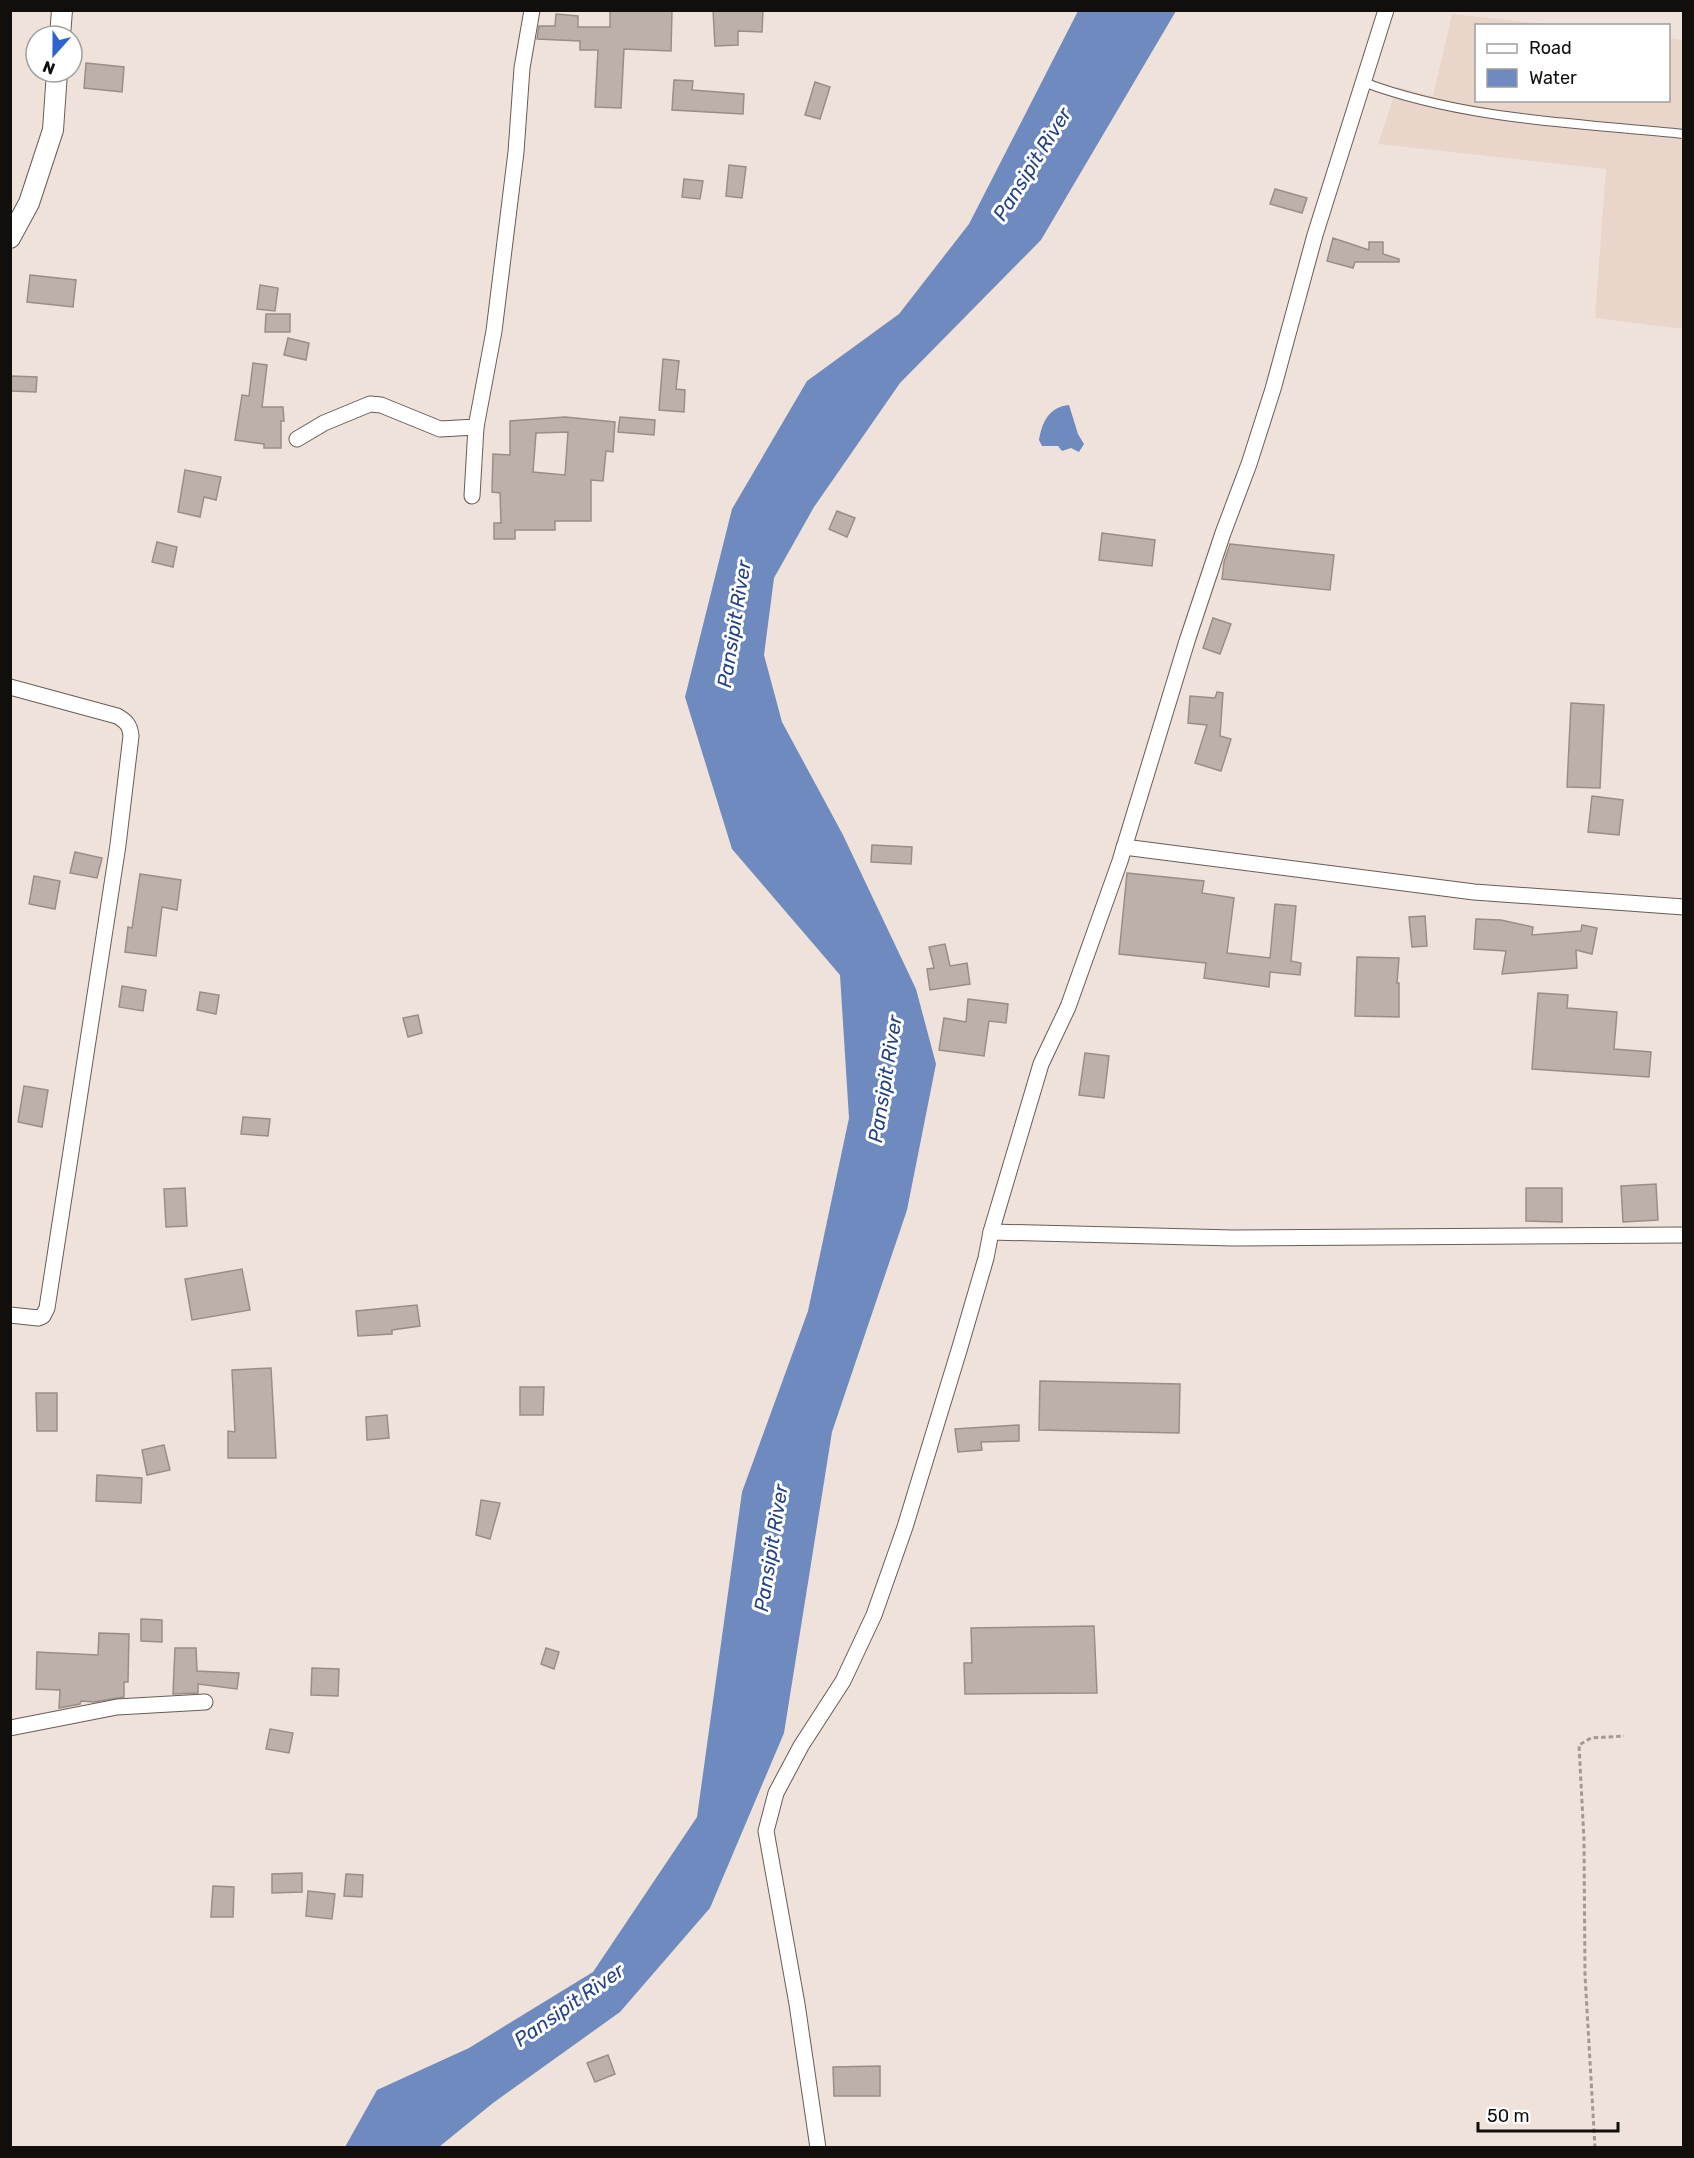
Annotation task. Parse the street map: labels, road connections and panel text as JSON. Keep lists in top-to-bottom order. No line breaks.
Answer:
{"water":["Pansipit River"],"legend":["Road","Water"],"scale_bar":"50 m","north":"bottom"}
